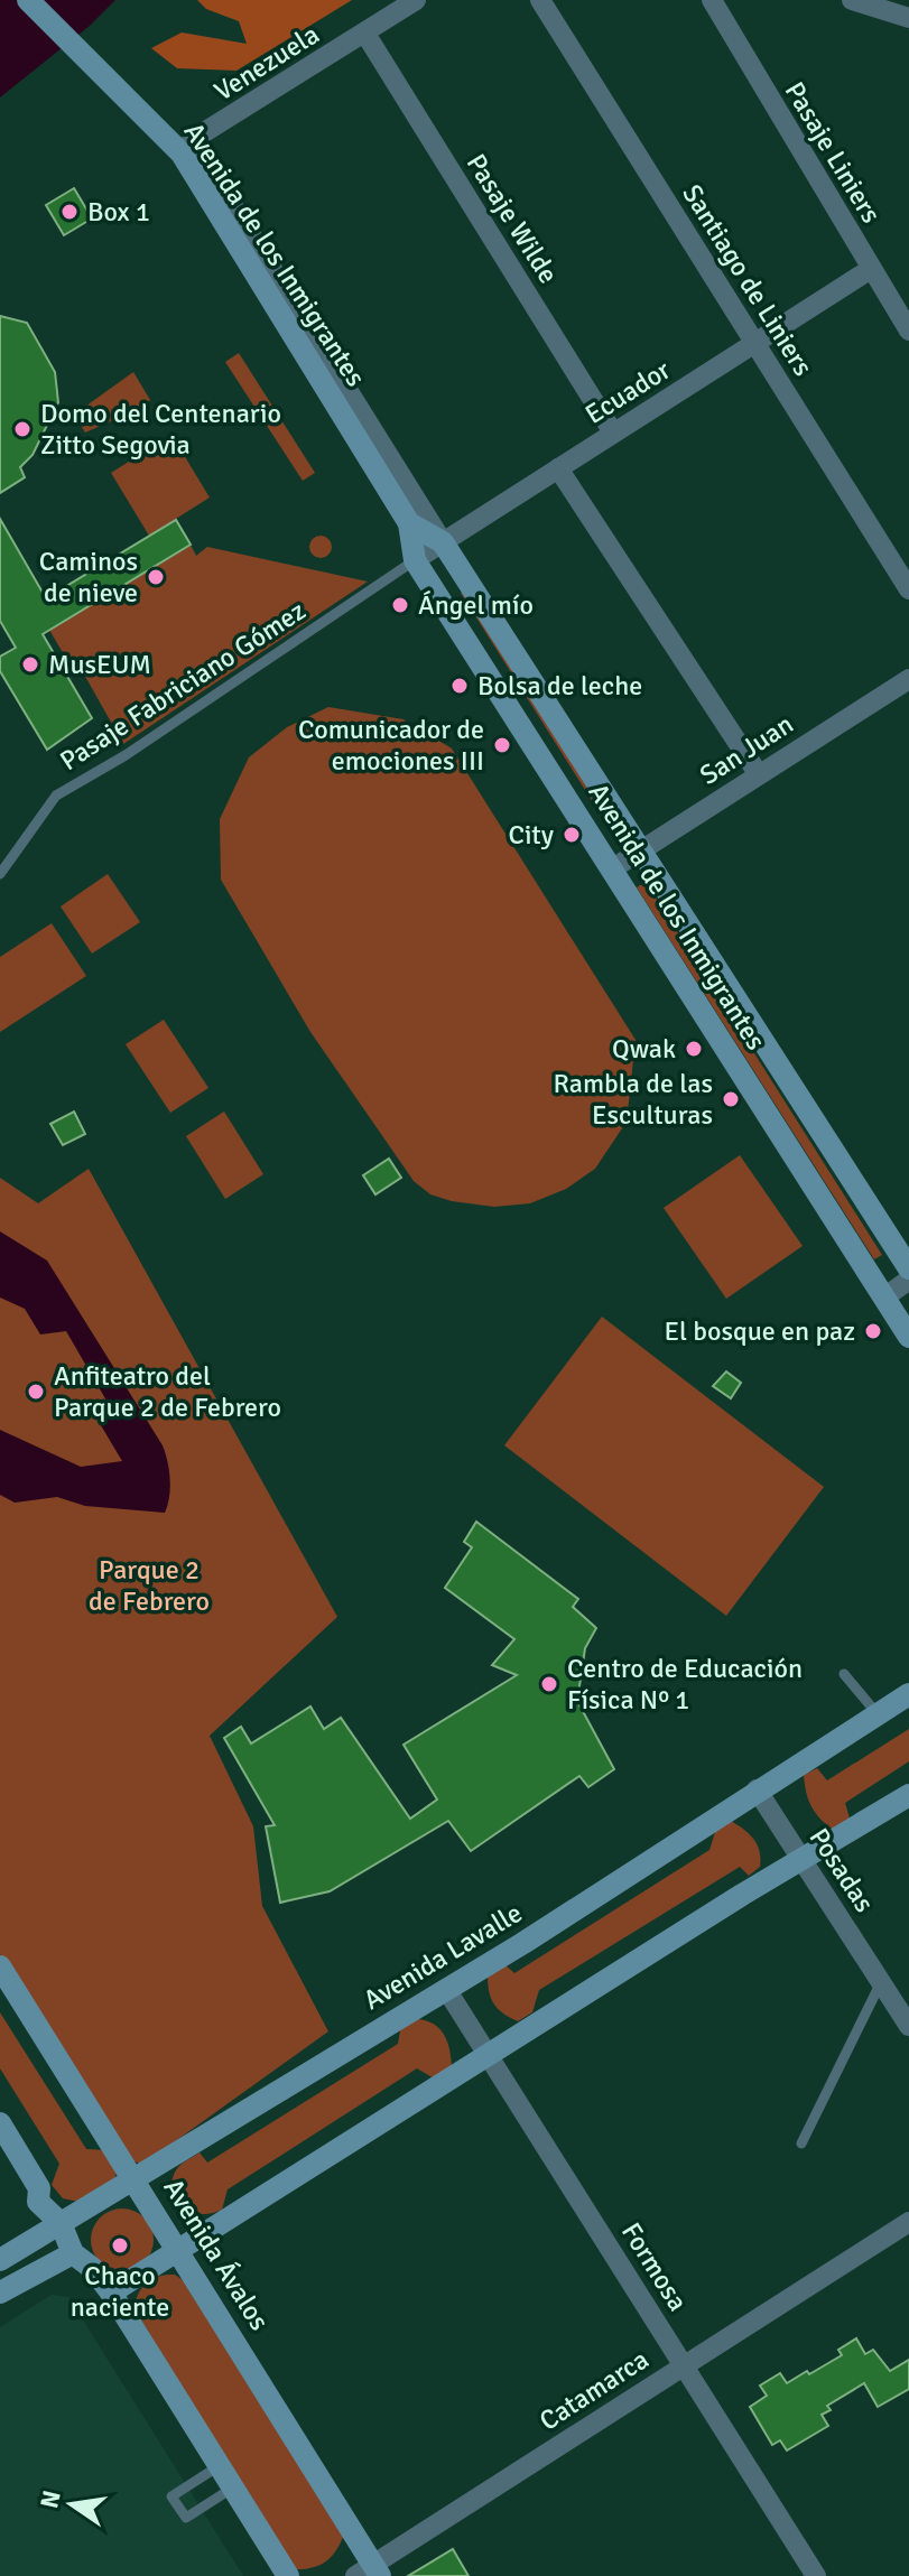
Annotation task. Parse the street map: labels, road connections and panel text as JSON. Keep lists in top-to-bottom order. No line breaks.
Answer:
{"streets":{"main road":["Avenida de los Inmigrantes","Avenida Lavalle","Avenida Ávalos"],"street":["Venezuela","Pasaje Liniers","Pasaje Wilde","Santiago de Liniers","Ecuador","San Juan","Posadas","Formosa","Catamarca"],"lane":["Pasaje Fabriciano Gómez"]},"crossings":[["Venezuela","Pasaje Wilde"],["Venezuela","Avenida de los Inmigrantes"],["Pasaje Liniers","Ecuador"],["Pasaje Wilde","Ecuador"],["Avenida de los Inmigrantes","Ecuador"],["Avenida de los Inmigrantes","Pasaje Fabriciano Gómez"],["Avenida de los Inmigrantes","San Juan"],["Santiago de Liniers","Ecuador"],["Ecuador","Pasaje Fabriciano Gómez"],["Posadas","Avenida Lavalle"],["Avenida Lavalle","Avenida Ávalos"],["Avenida Lavalle","Formosa"],["Avenida Ávalos","Catamarca"],["Formosa","Catamarca"]],"parks":["Parque 2 de Febrero"],"places":["Box 1","Domo del Centenario Zitto Segovia","Caminos de nieve","Ángel mío","MusEUM","Bolsa de leche","Comunicador de emociones III","City","Qwak","Rambla de las Esculturas","El bosque en paz","Anfiteatro del Parque 2 de Febrero","Centro de Educación Física Nº 1","Chaco naciente"],"north":"left"}
